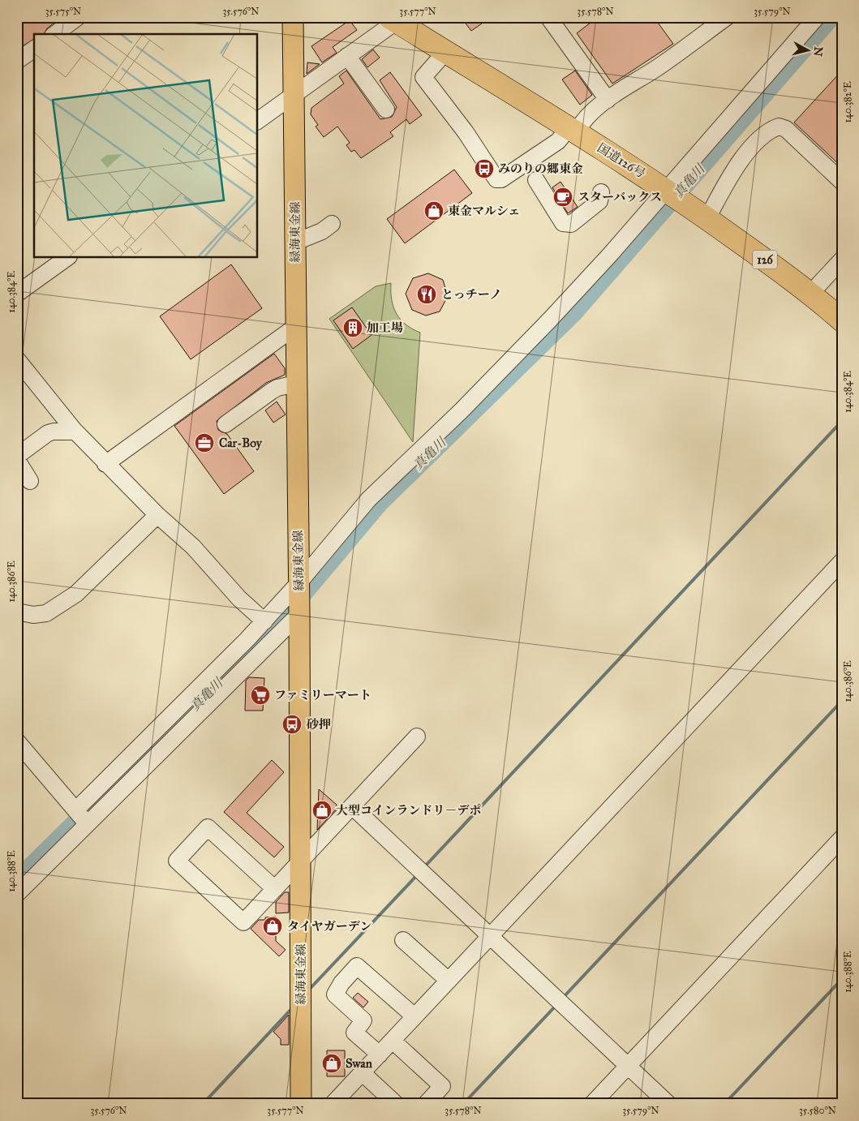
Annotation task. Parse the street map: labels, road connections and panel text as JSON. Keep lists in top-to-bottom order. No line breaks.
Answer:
{"streets":{"highway":["国道126号","126"],"main road":["緑海東金線"]},"water":["真亀川"],"places":{"bus stop":["みのりの郷東金","砂押"],"cafe":["スターバックス"],"shop":["東金マルシェ","大型コインランドリ－デポ","タイヤガーデン","Swan"],"restaurant":["とっチーノ"],"building":["加工場"],"office":["Car-Boy"],"supermarket":["ファミリーマート"]},"north":"right","coordinates":["35.575°N","35.576°N","35.577°N","35.578°N","35.579°N","140.382°E","140.384°E","140.386°E","140.388°E","35.580°N"]}
